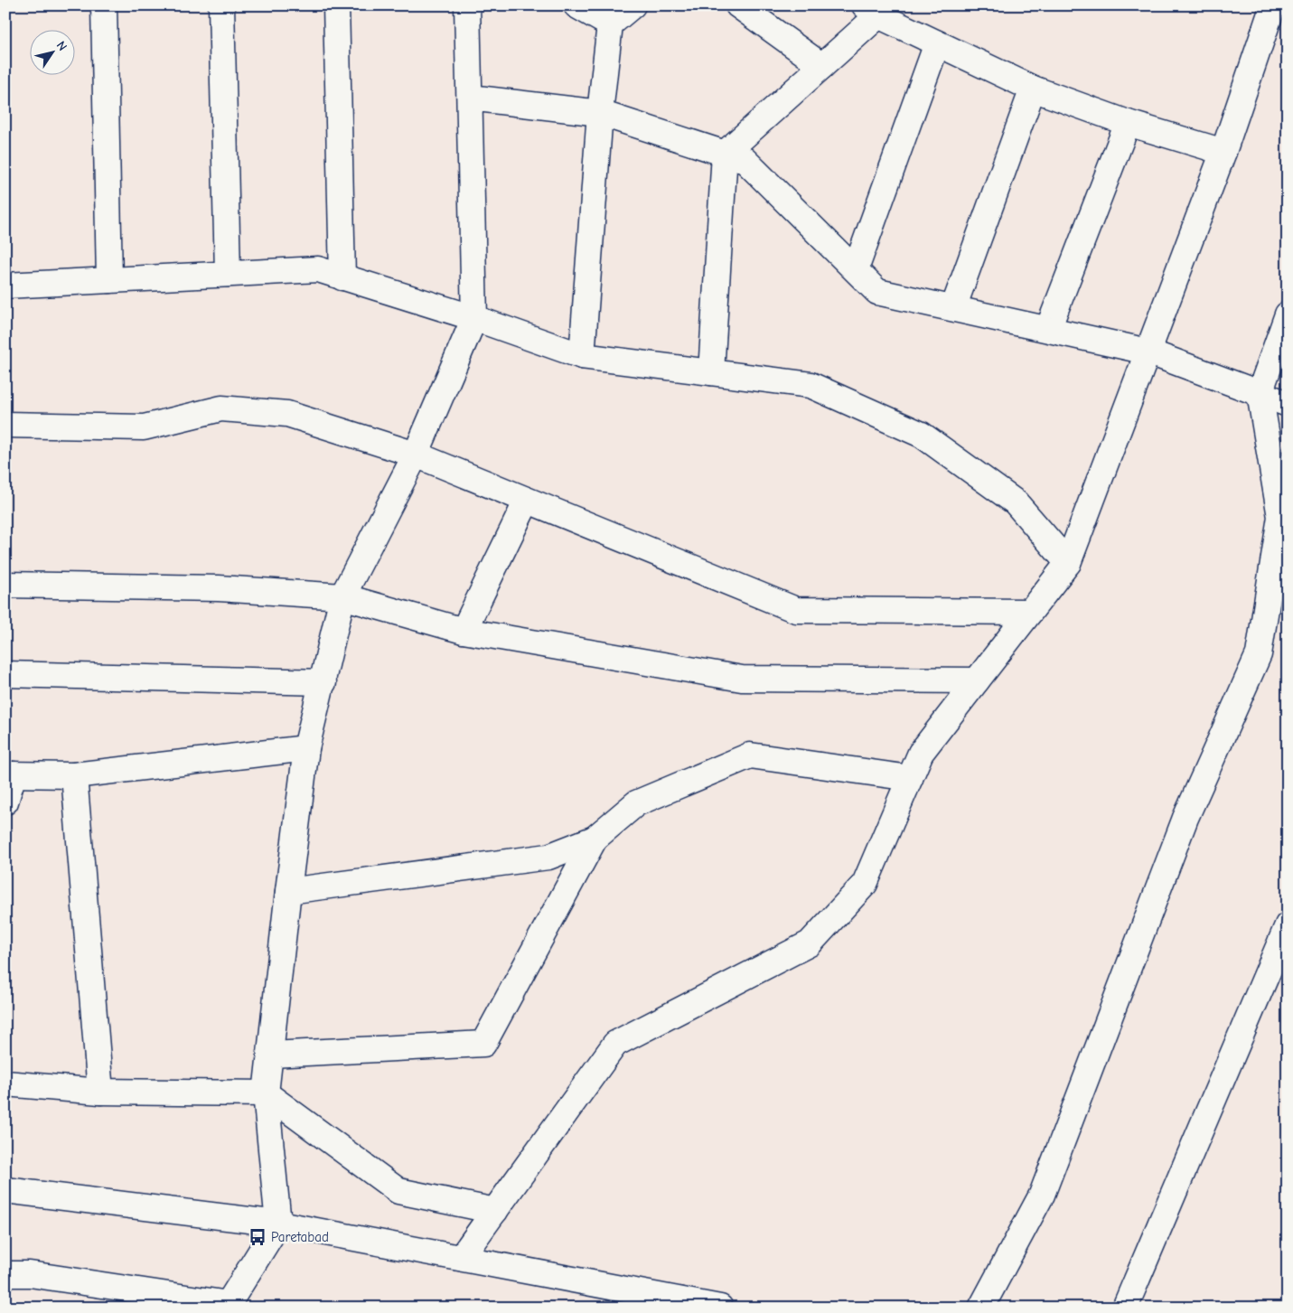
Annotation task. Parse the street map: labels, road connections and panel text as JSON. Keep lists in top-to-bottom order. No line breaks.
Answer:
{"places":{"bus stop":["Paretabad"]},"north":"top right"}
